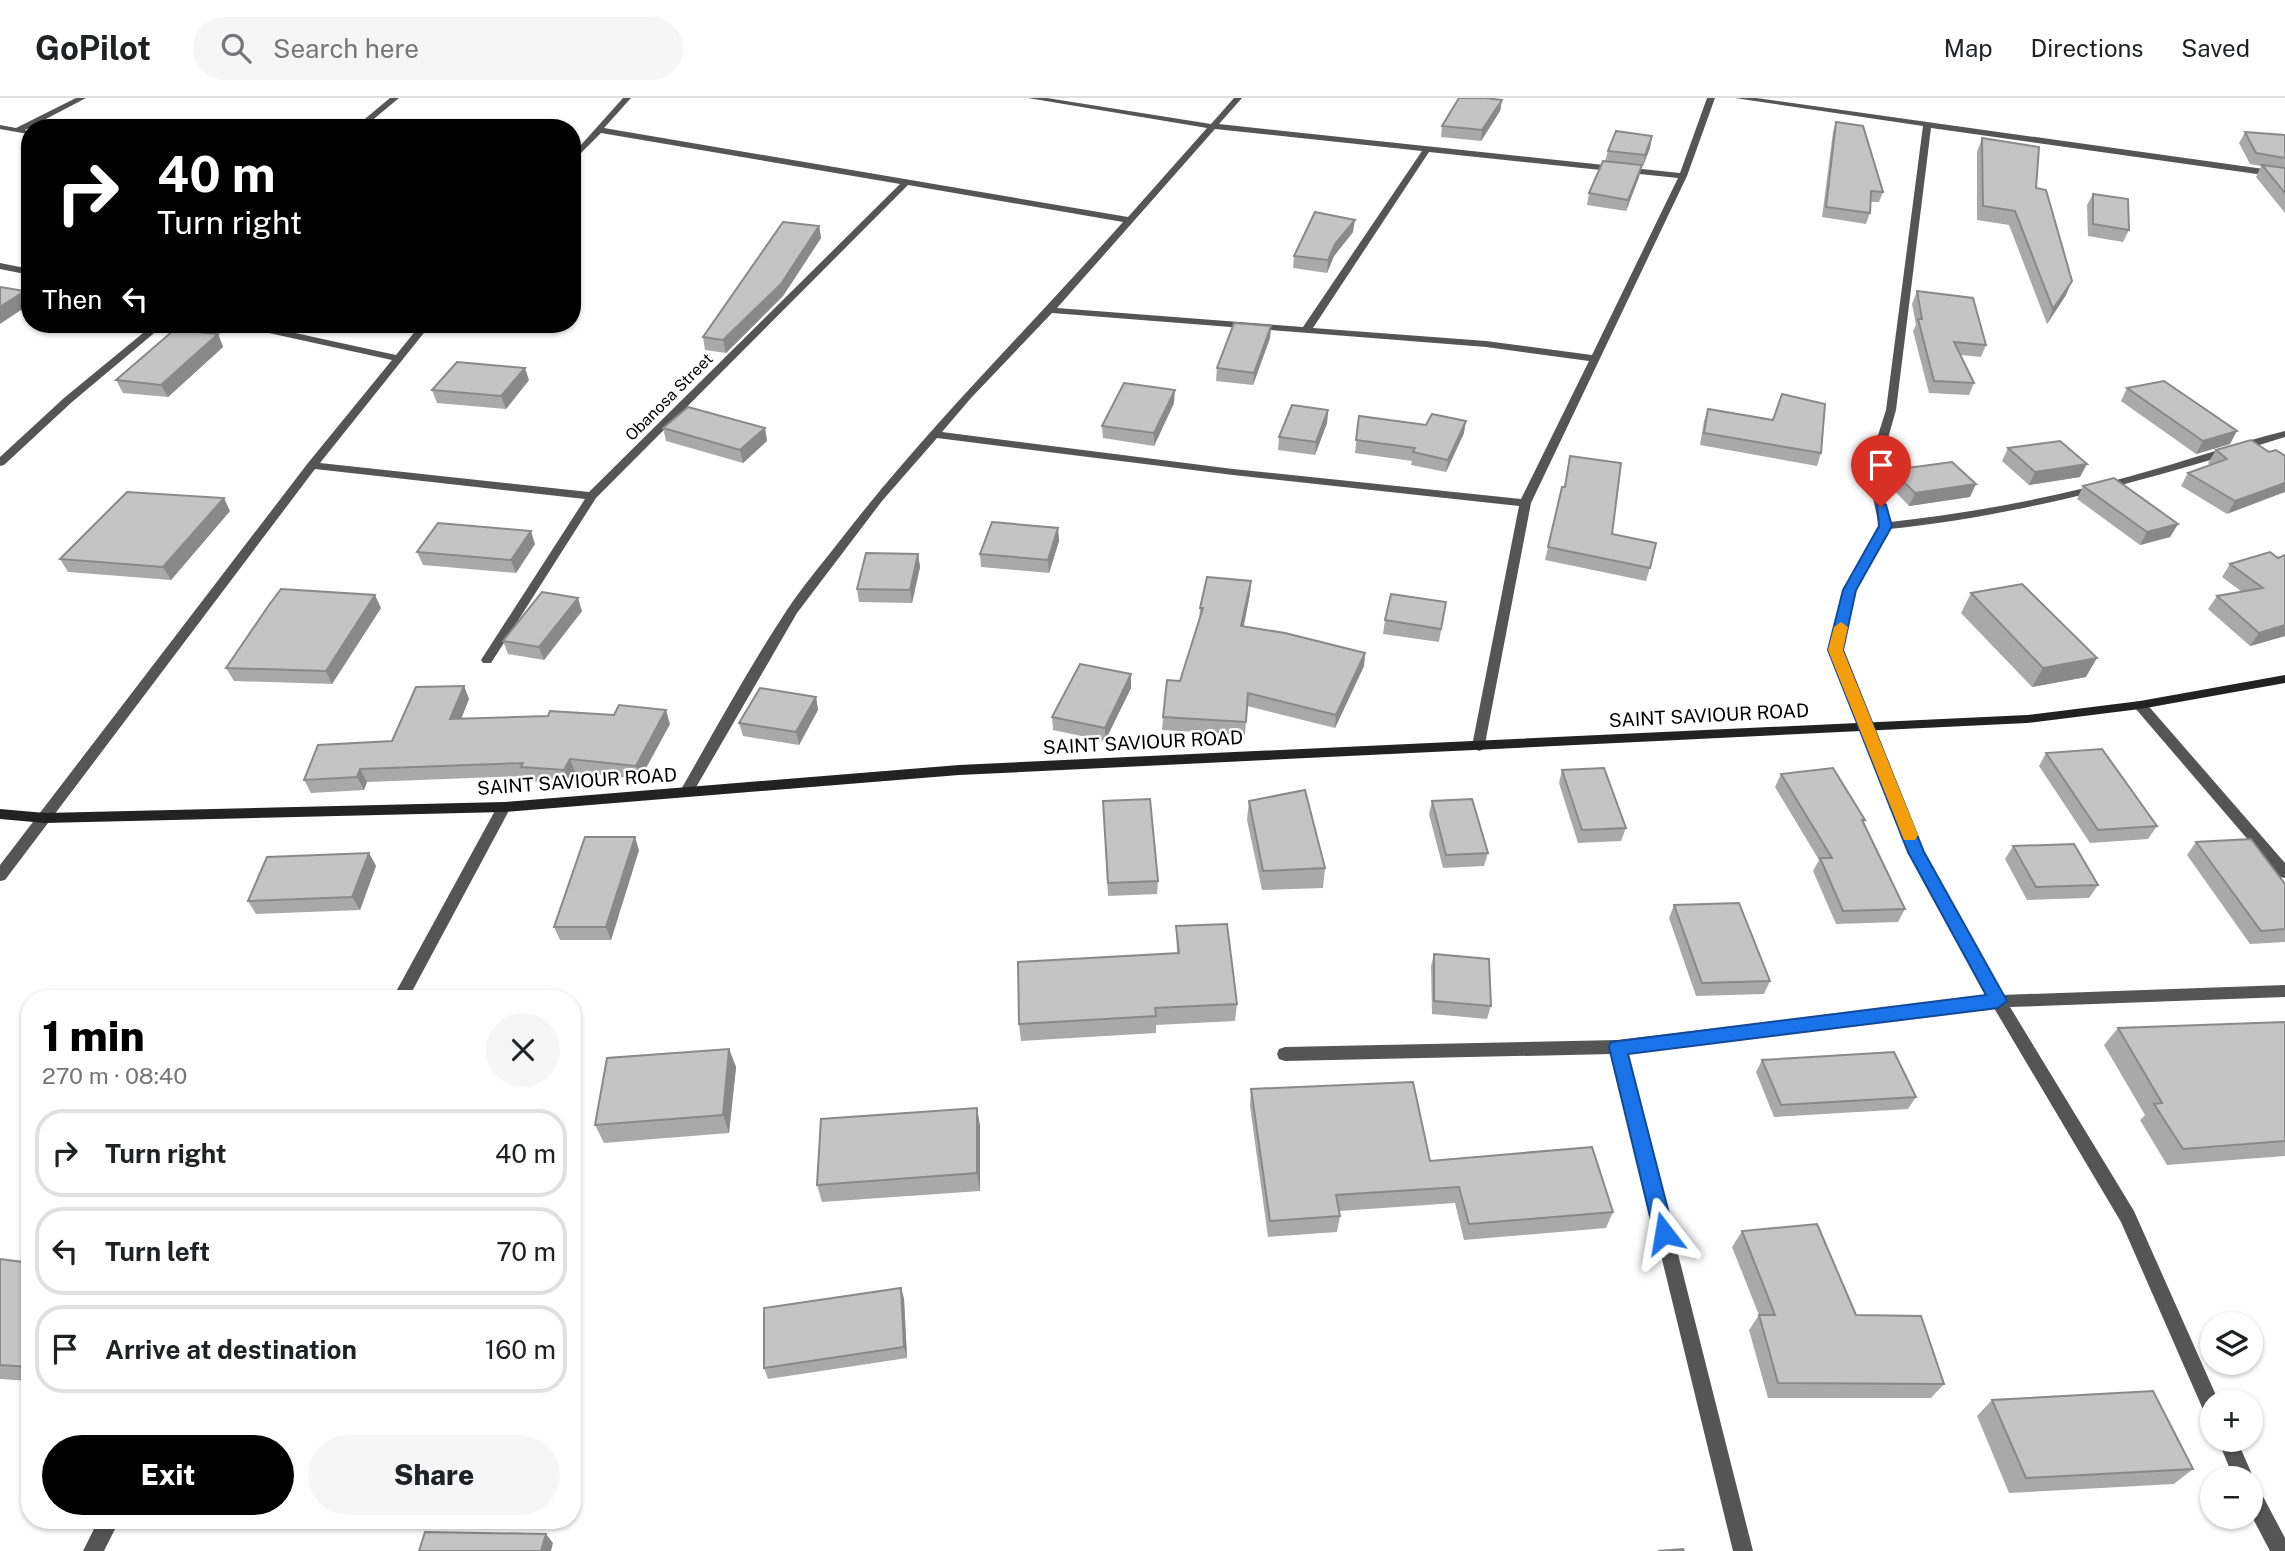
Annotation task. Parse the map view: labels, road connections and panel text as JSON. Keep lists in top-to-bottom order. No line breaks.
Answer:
{"streets":{"street":["Obanosa Street","SAINT SAVIOUR ROAD"]},"page":{"header":"GoPilot","search":"Search here","nav":["Map","Directions","Saved"],"turn":["40 m","Turn right"],"then":"Then","heading":["1 min","270 m · 08:40"],"list":[{"name":"Turn right","value":"40 m"},{"name":"Turn left","value":"70 m"},{"name":"Arrive at destination","value":"160 m"}],"map_buttons":["+","−"],"buttons":["Exit","Share"]}}
